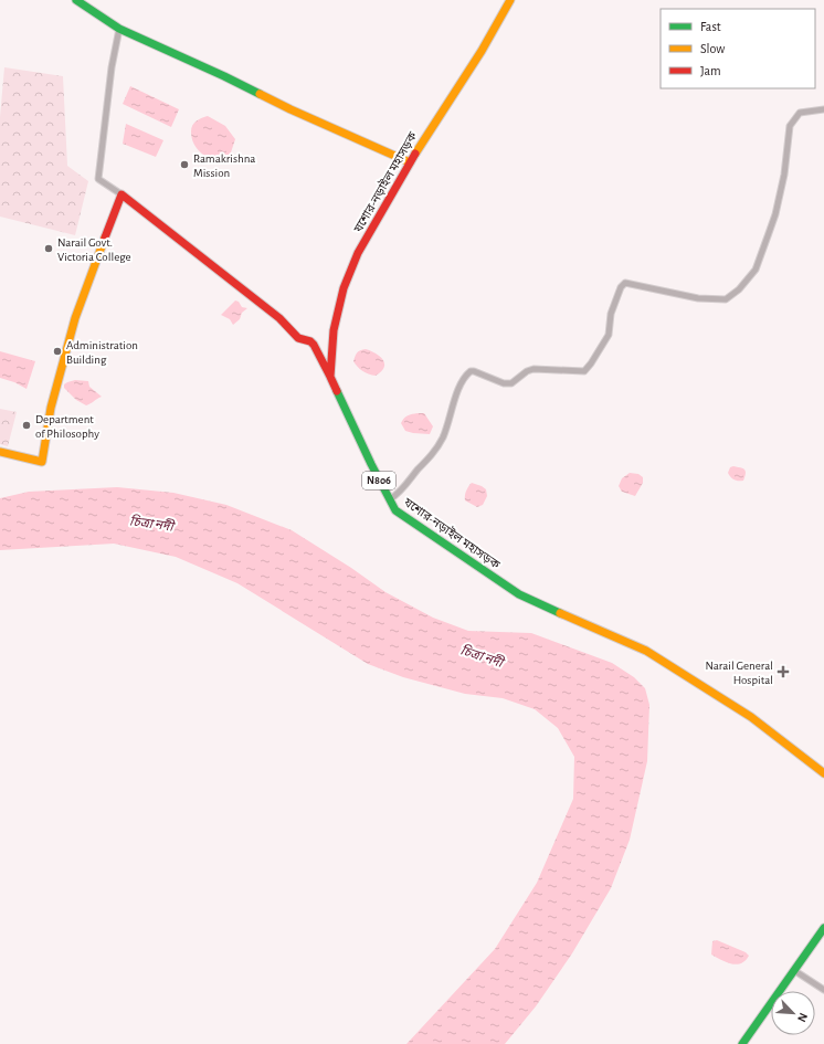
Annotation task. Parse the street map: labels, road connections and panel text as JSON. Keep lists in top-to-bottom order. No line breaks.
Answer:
{"streets":{"main road":["যশোর-নড়াইল মহাসড়ক","N806"]},"water":["চিত্রা নদী"],"places":{"other":["Ramakrishna Mission","Narail Govt. Victoria College","Administration Building","Department of Philosophy"],"health":["Narail General Hospital"]},"legend":["Fast","Slow","Jam"],"north":"bottom right"}
